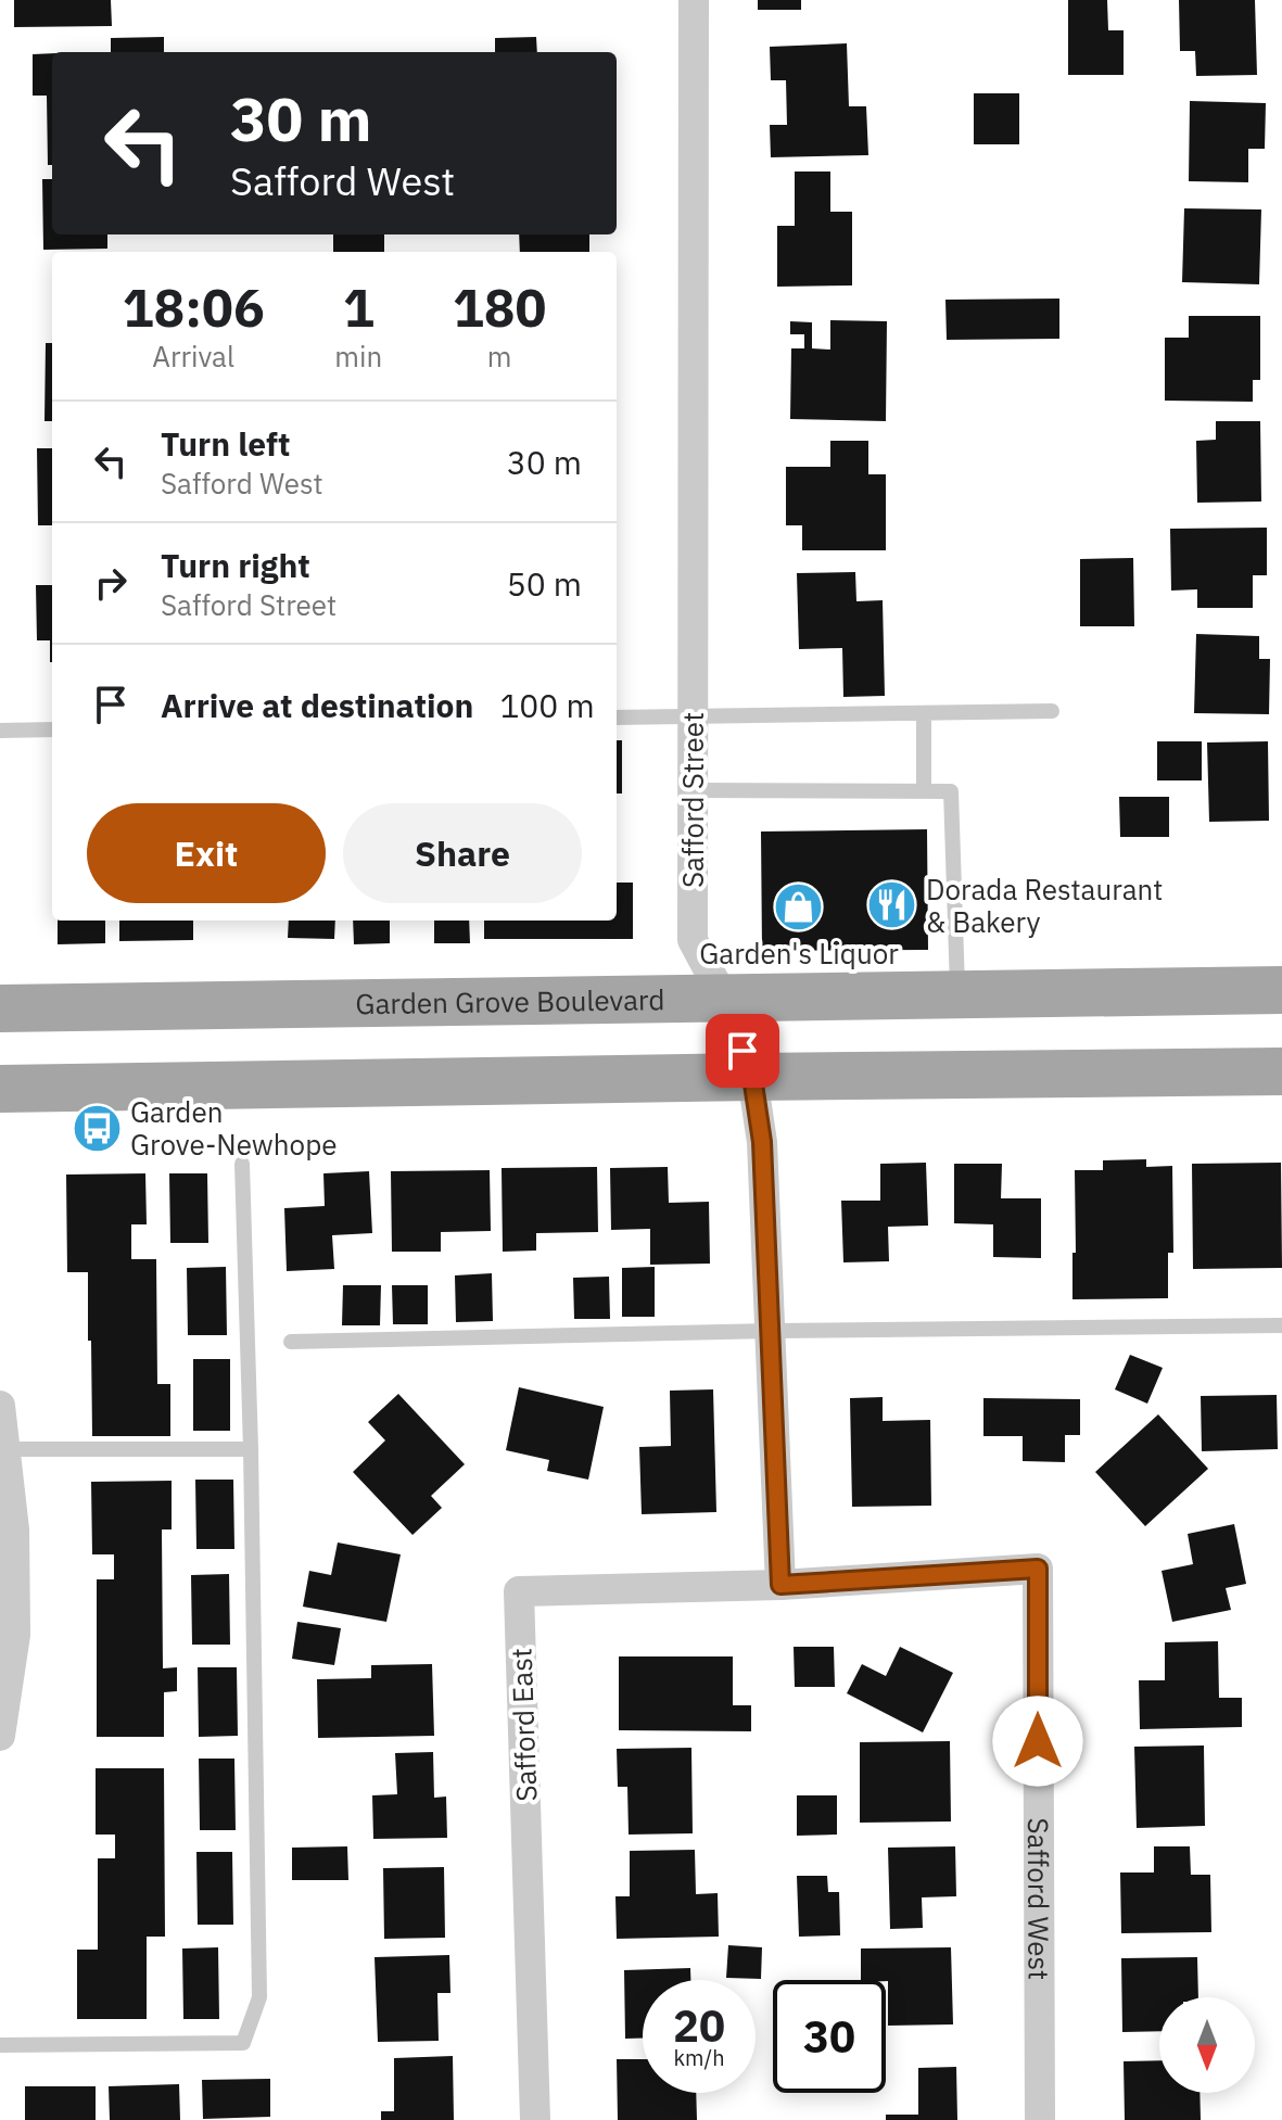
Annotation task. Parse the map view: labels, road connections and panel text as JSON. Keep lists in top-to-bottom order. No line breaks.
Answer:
{"streets":{"main road":["Garden Grove Boulevard"],"street":["Safford Street","Safford East","Safford West"]},"crossings":[["Safford Street","Garden Grove Boulevard"],["Safford Street","Safford East"],["Safford Street","Safford West"],["Safford East","Safford West"]],"places":{"restaurant":["Dorada Restaurant & Bakery"],"shop":["Garden's Liquor"],"bus stop":["Garden Grove-Newhope"]},"north":"bottom","page":{"turn":["30 m","Safford West"],"eta":["18:06","Arrival","1","min","180","m"],"list":[{"name":"Turn left","note":"Safford West","value":"30 m"},{"name":"Turn right","note":"Safford Street","value":"50 m"},{"name":"Arrive at destination","value":"100 m"}],"buttons":["Exit","Share"],"speed":"20 km/h","limit":"30"}}
